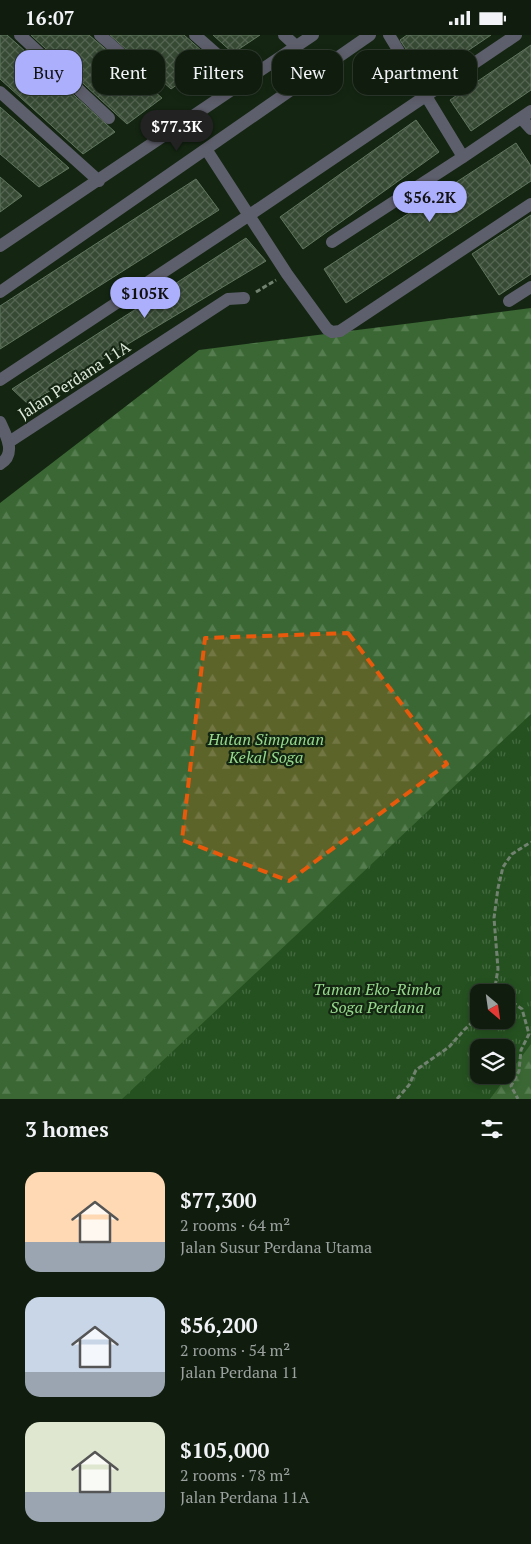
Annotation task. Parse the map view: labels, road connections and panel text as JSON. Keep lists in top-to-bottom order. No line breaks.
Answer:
{"streets":{"street":["Jalan Perdana 11A"]},"parks":["Hutan Simpanan Kekal Soga","Taman Eko-Rimba Soga Perdana"],"north":"bottom right","page":{"status":"16:07","chip":["Buy","Rent","Filters","New","Apartment"],"price":["$77.3K","$56.2K","$105K"],"heading":"3 homes","list":[{"name":"$77,300","note":"2 rooms · 64 m² · Jalan Susur Perdana Utama"},{"name":"$56,200","note":"2 rooms · 54 m² · Jalan Perdana 11"},{"name":"$105,000","note":"2 rooms · 78 m² · Jalan Perdana 11A"}]}}
